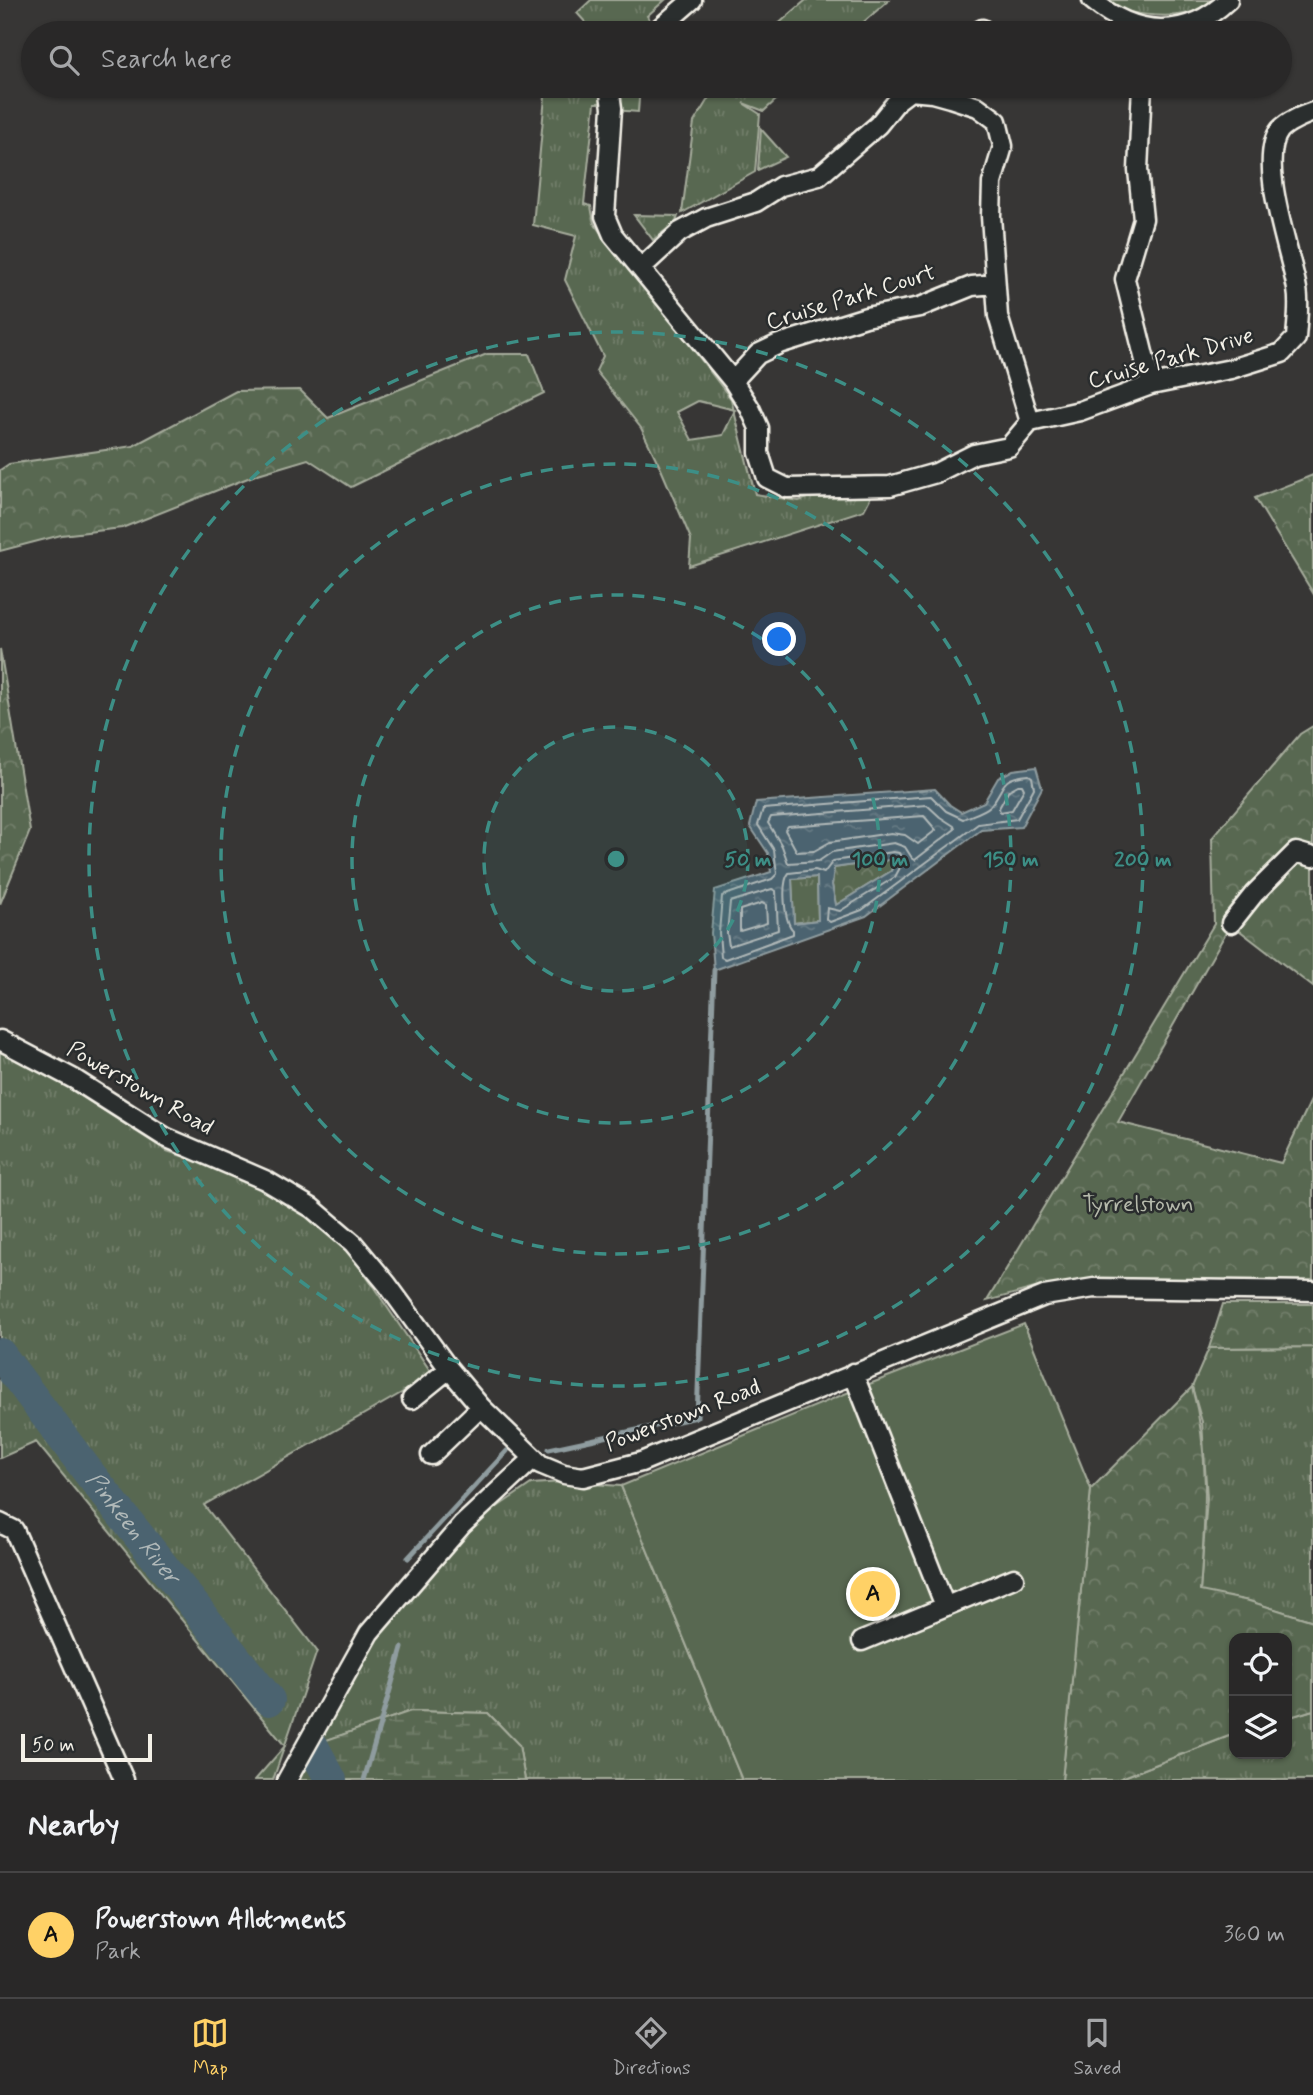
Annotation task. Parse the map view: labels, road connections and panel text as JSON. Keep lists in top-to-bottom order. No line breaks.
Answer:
{"streets":{"street":["Cruise Park Court","Cruise Park Drive","Powerstown Road"]},"water":["Pinkeen River"],"parks":["Tyrrelstown"],"scale_bar":"50 m","page":{"search":"Search here","pins":"A","scale":"50 m","heading":"Nearby","list":[{"mark":"A","name":"Powerstown Allotments","note":"Park","value":"360 m"}],"nav":["Map","Directions","Saved"]},"rings":["50 m","100 m","150 m","200 m"]}
